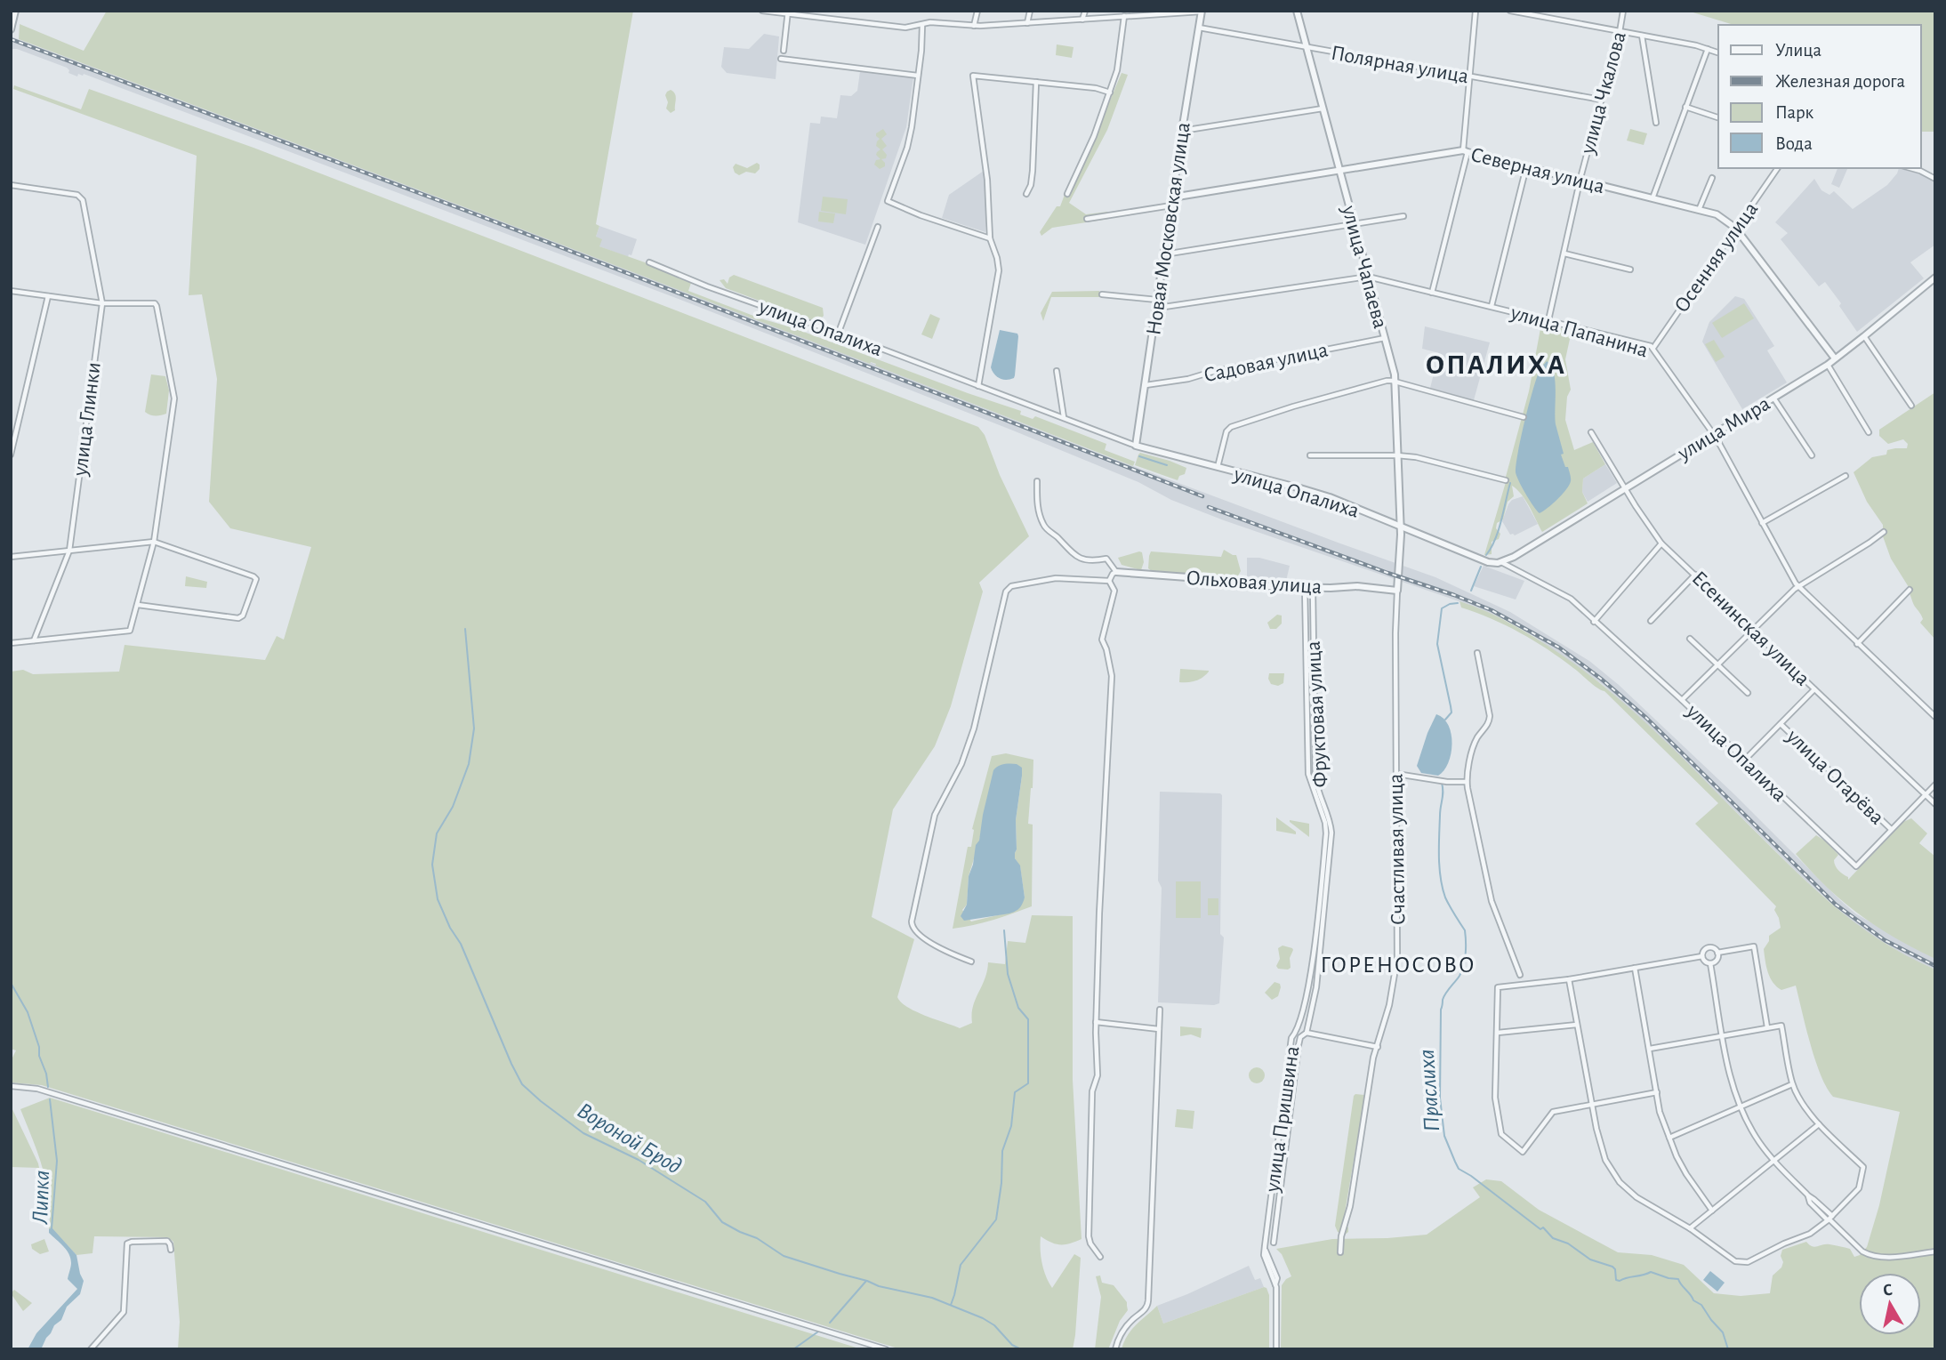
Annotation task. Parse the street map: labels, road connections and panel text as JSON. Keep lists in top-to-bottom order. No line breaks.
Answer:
{"streets":{"street":["Полярная улица","улица Чкалова","Северная улица","Новая Московская улица","Осенняя улица","улица Чапаева","улица Опалиха","улица Папанина","Садовая улица","улица Глинки","улица Мира","Ольховая улица","Есенинская улица","Фруктовая улица","улица Огарёва","Счастливая улица","улица Пришвина"]},"crossings":[["Полярная улица","улица Чкалова"],["Полярная улица","Новая Московская улица"],["Полярная улица","улица Чапаева"],["улица Чкалова","Северная улица"],["улица Чкалова","улица Папанина"],["Северная улица","Новая Московская улица"],["Северная улица","Осенняя улица"],["Северная улица","улица Чапаева"],["Северная улица","улица Мира"],["Новая Московская улица","улица Опалиха"],["Новая Московская улица","улица Папанина"],["Новая Московская улица","Садовая улица"],["Осенняя улица","улица Папанина"],["улица Чапаева","улица Опалиха"],["улица Чапаева","улица Папанина"],["улица Чапаева","Садовая улица"],["улица Чапаева","Ольховая улица"],["улица Чапаева","Счастливая улица"],["улица Опалиха","улица Мира"],["улица Опалиха","улица Огарёва"],["улица Папанина","улица Мира"],["улица Мира","Есенинская улица"],["Ольховая улица","Фруктовая улица"],["Ольховая улица","Счастливая улица"],["Ольховая улица","улица Пришвина"]],"districts":["ОПАЛИХА","ГОРЕНОСОВО"],"water":["Праслиха","Вороной Брод","Липка"],"legend":["Улица","Железная дорога","Парк","Вода"],"north":"top"}
